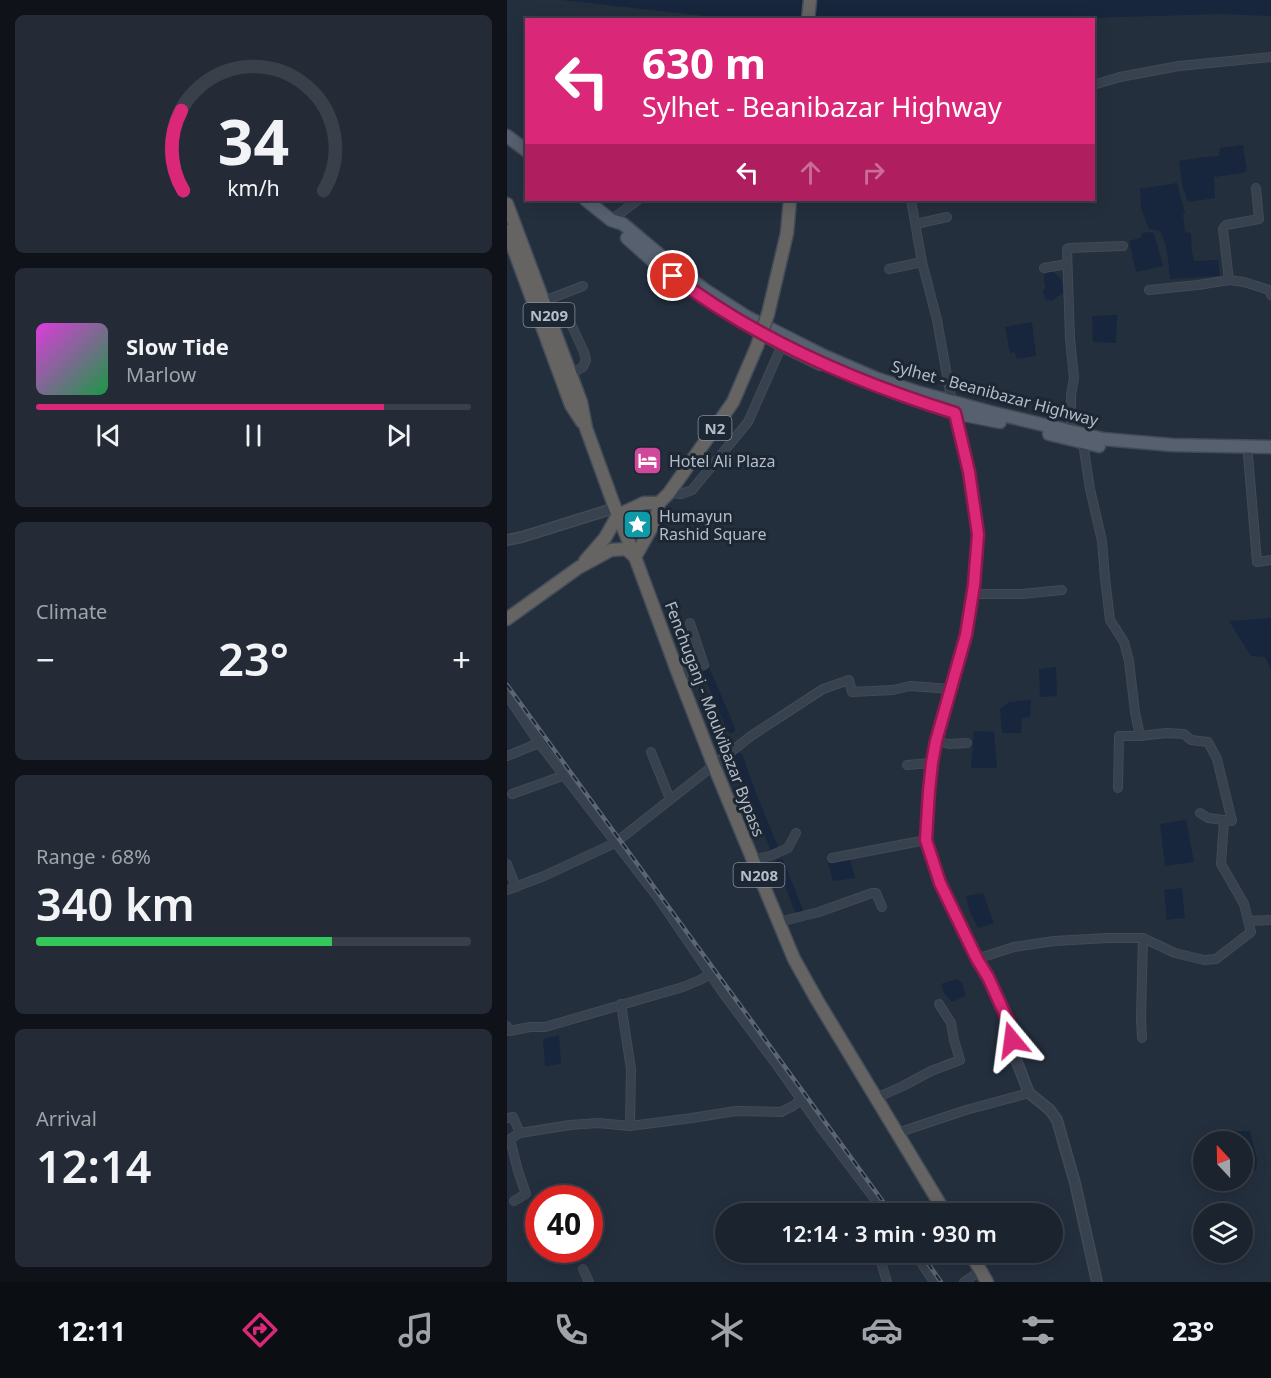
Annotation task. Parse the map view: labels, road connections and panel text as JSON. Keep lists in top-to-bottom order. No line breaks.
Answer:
{"streets":{"highway":["N209","N2","Fenchuganj - Moulvibazar Bypass","N208"],"main road":["Sylhet - Beanibazar Highway"]},"crossings":[["N209","Fenchuganj - Moulvibazar Bypass"],["N2","Fenchuganj - Moulvibazar Bypass"]],"places":{"hotel":["Hotel Ali Plaza"],"place":["Humayun Rashid Square"]},"north":"top","page":{"turn":["630 m","Sylhet - Beanibazar Highway"],"song":["Slow Tide","Marlow"],"tile":["Climate",["Range · 68%","340 km"],["Arrival","12:14"]],"heat":["−","23°","+"],"limit":"40","trip":"12:14 · 3 min · 930 m","tabs":["12:11","23°"],"gauge":["34","km/h"]}}
